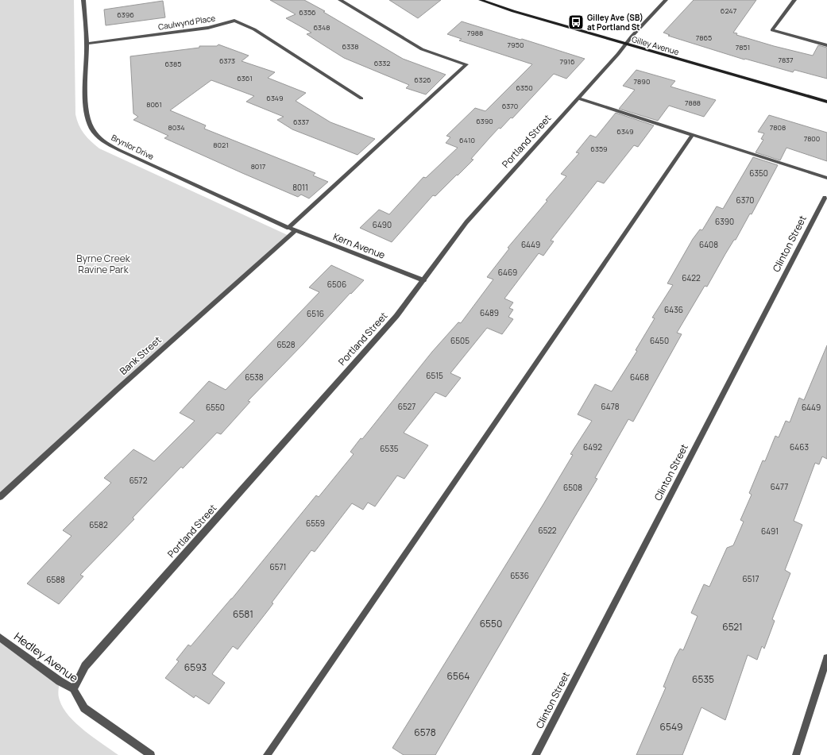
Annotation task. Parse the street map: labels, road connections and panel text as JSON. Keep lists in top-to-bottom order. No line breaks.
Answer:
{"streets":{"street":["Caulwynd Place","Gilley Avenue","Portland Street","Brynlor Drive","Clinton Street","Kern Avenue","Bank Street","Hedley Avenue"]},"crossings":[["Caulwynd Place","Brynlor Drive"],["Gilley Avenue","Portland Street"],["Portland Street","Kern Avenue"],["Portland Street","Hedley Avenue"],["Brynlor Drive","Kern Avenue"],["Kern Avenue","Bank Street"]],"parks":["Byrne Creek Ravine Park"],"places":{"bus stop":["Gilley Ave (SB) at Portland St"]},"house_numbers":["6247","6356","6396","6348","7988","7865","7950","6338","7851","7837","6373","7916","6332","6385","6361","6326","7890","6350","6349","7888","8061","6370","6390","6337","8034","7808","6349","7800","6410","8021","6359","8017","6350","8011","6370","6390","6490","6449","6408","6469","6422","6506","6436","6489","6516","6505","6450","6528","6515","6538","6468","6527","6478","6550","6449","6492","6463","6535","6572","6477","6508","6559","6582","6522","6491","6571","6536","6517","6588","6581","6550","6521","6593","6564","6535","6549","6578"]}
